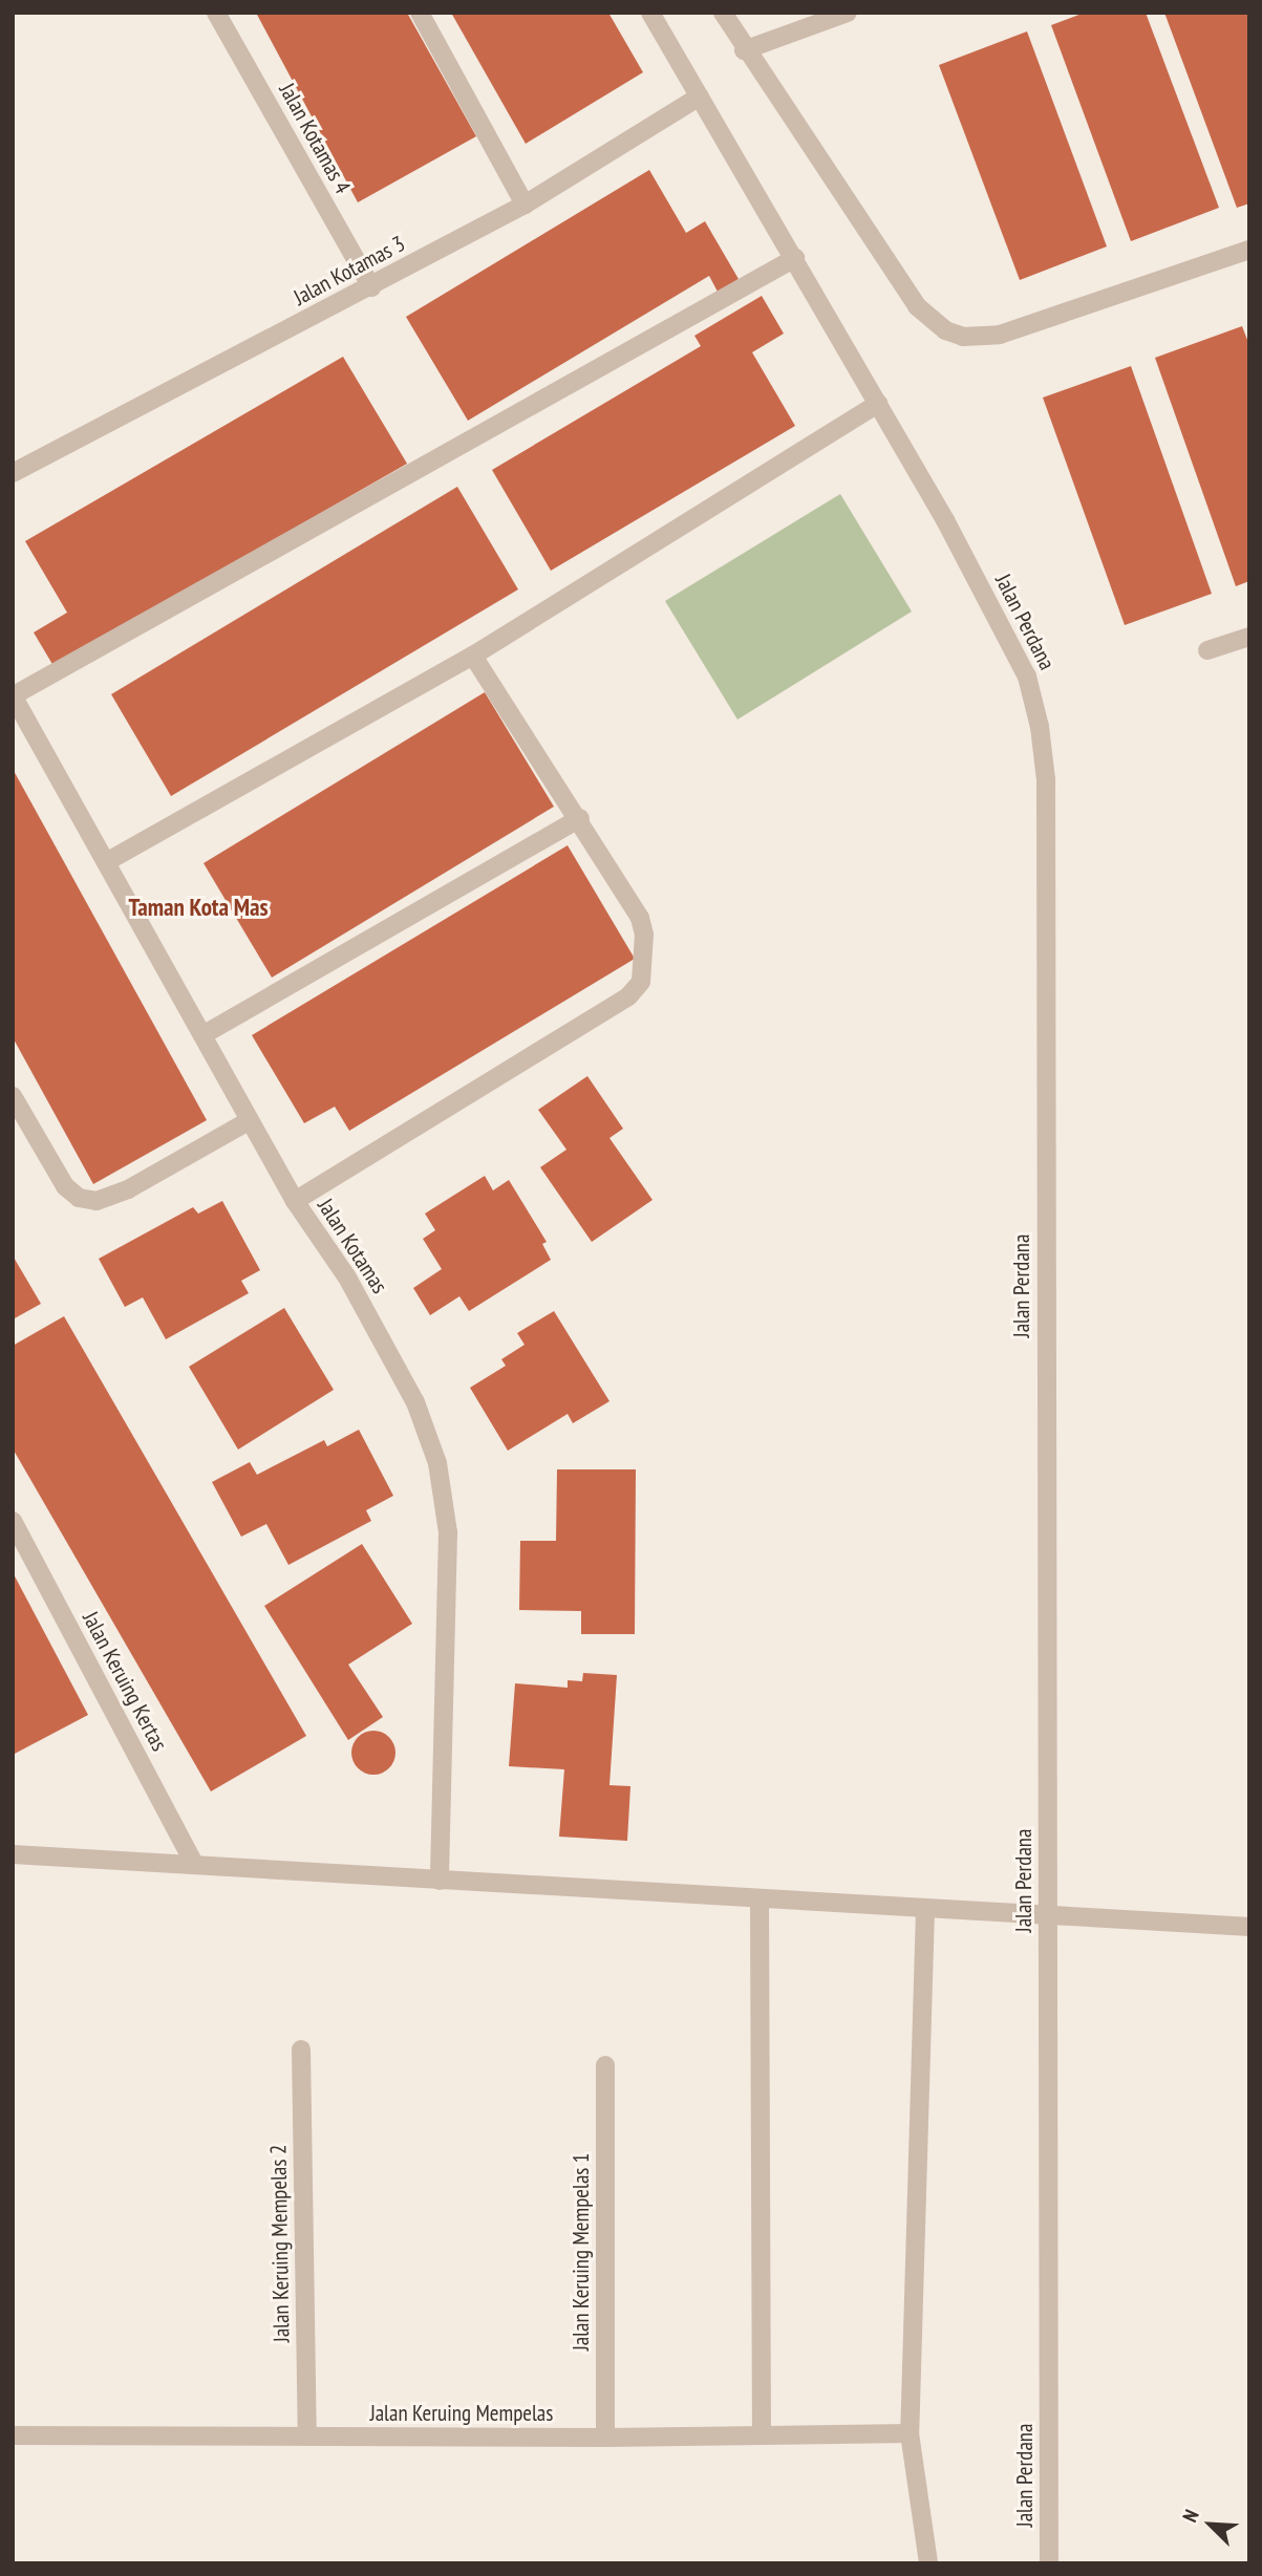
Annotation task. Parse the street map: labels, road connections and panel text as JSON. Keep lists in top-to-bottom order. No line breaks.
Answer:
{"streets":{"street":["Jalan Kotamas 4","Jalan Kotamas 3","Jalan Perdana","Jalan Kotamas","Jalan Keruing Kertas","Jalan Keruing Mempelas 2","Jalan Keruing Mempelas 1","Jalan Keruing Mempelas"]},"crossings":[["Jalan Kotamas 4","Jalan Kotamas 3"],["Jalan Kotamas 3","Jalan Perdana"],["Jalan Keruing Mempelas 2","Jalan Keruing Mempelas"],["Jalan Keruing Mempelas 1","Jalan Keruing Mempelas"]],"districts":["Taman Kota Mas"],"north":"top left"}
